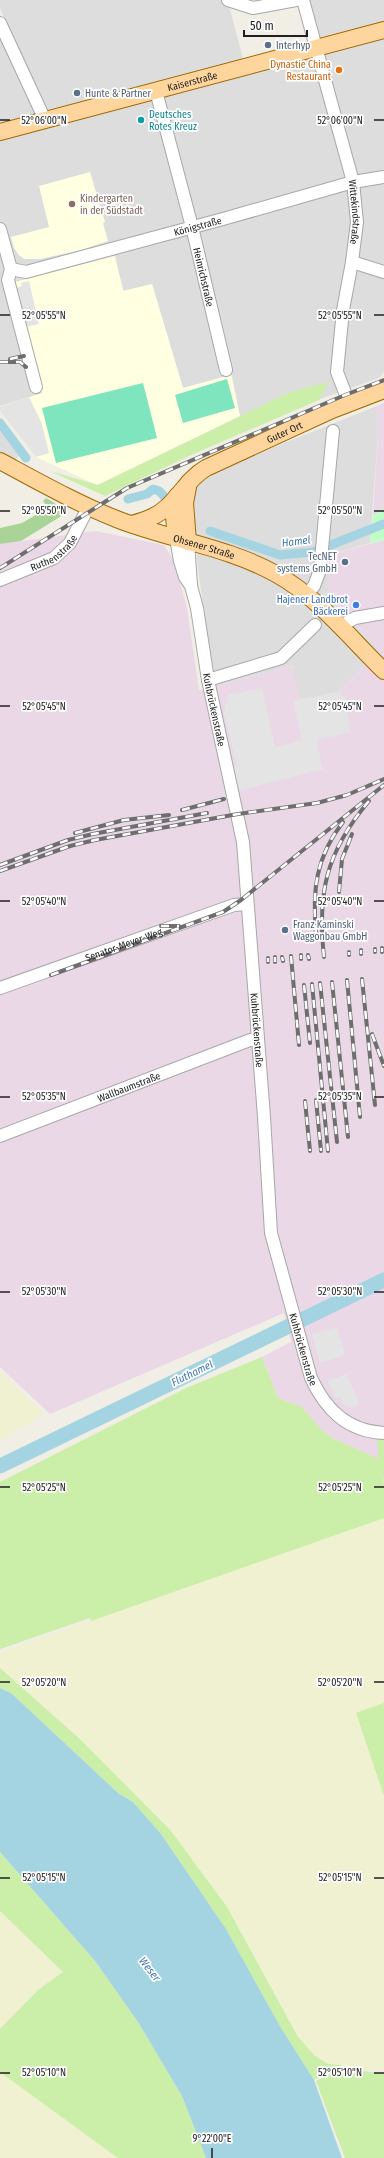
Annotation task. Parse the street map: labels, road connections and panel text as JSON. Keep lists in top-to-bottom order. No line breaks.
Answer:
{"streets":{"main road":["Kaiserstraße","Guter Ort","Ohsener Straße"],"street":["Wittekindstraße","Königstraße","Heinrichstraße","Ruthenstraße","Kuhbrückenstraße","Senator-Meyer-Weg","Wallbaumstraße"]},"crossings":[["Kaiserstraße","Wittekindstraße"],["Kaiserstraße","Heinrichstraße"],["Wittekindstraße","Königstraße"],["Wittekindstraße","Guter Ort"],["Königstraße","Heinrichstraße"],["Guter Ort","Ohsener Straße"],["Ohsener Straße","Ruthenstraße"],["Ohsener Straße","Kuhbrückenstraße"],["Kuhbrückenstraße","Senator-Meyer-Weg"],["Kuhbrückenstraße","Wallbaumstraße"]],"water":["Hamel","Fluthamel","Weser"],"places":["Interhyp","Dynastie China Restaurant","Hunte & Partner","Deutsches Rotes Kreuz","Kindergarten in der Südstadt","TecNET systems GmbH","Hajener Landbrot Bäckerei","Franz Kaminski Waggonbau GmbH"],"scale_bar":"50 m","coordinates":["52°06'00\"N","52°05'55\"N","52°05'50\"N","52°05'45\"N","52°05'40\"N","52°05'35\"N","52°05'30\"N","52°05'25\"N","52°05'20\"N","52°05'15\"N","52°05'10\"N","9°22'00\"E"]}
